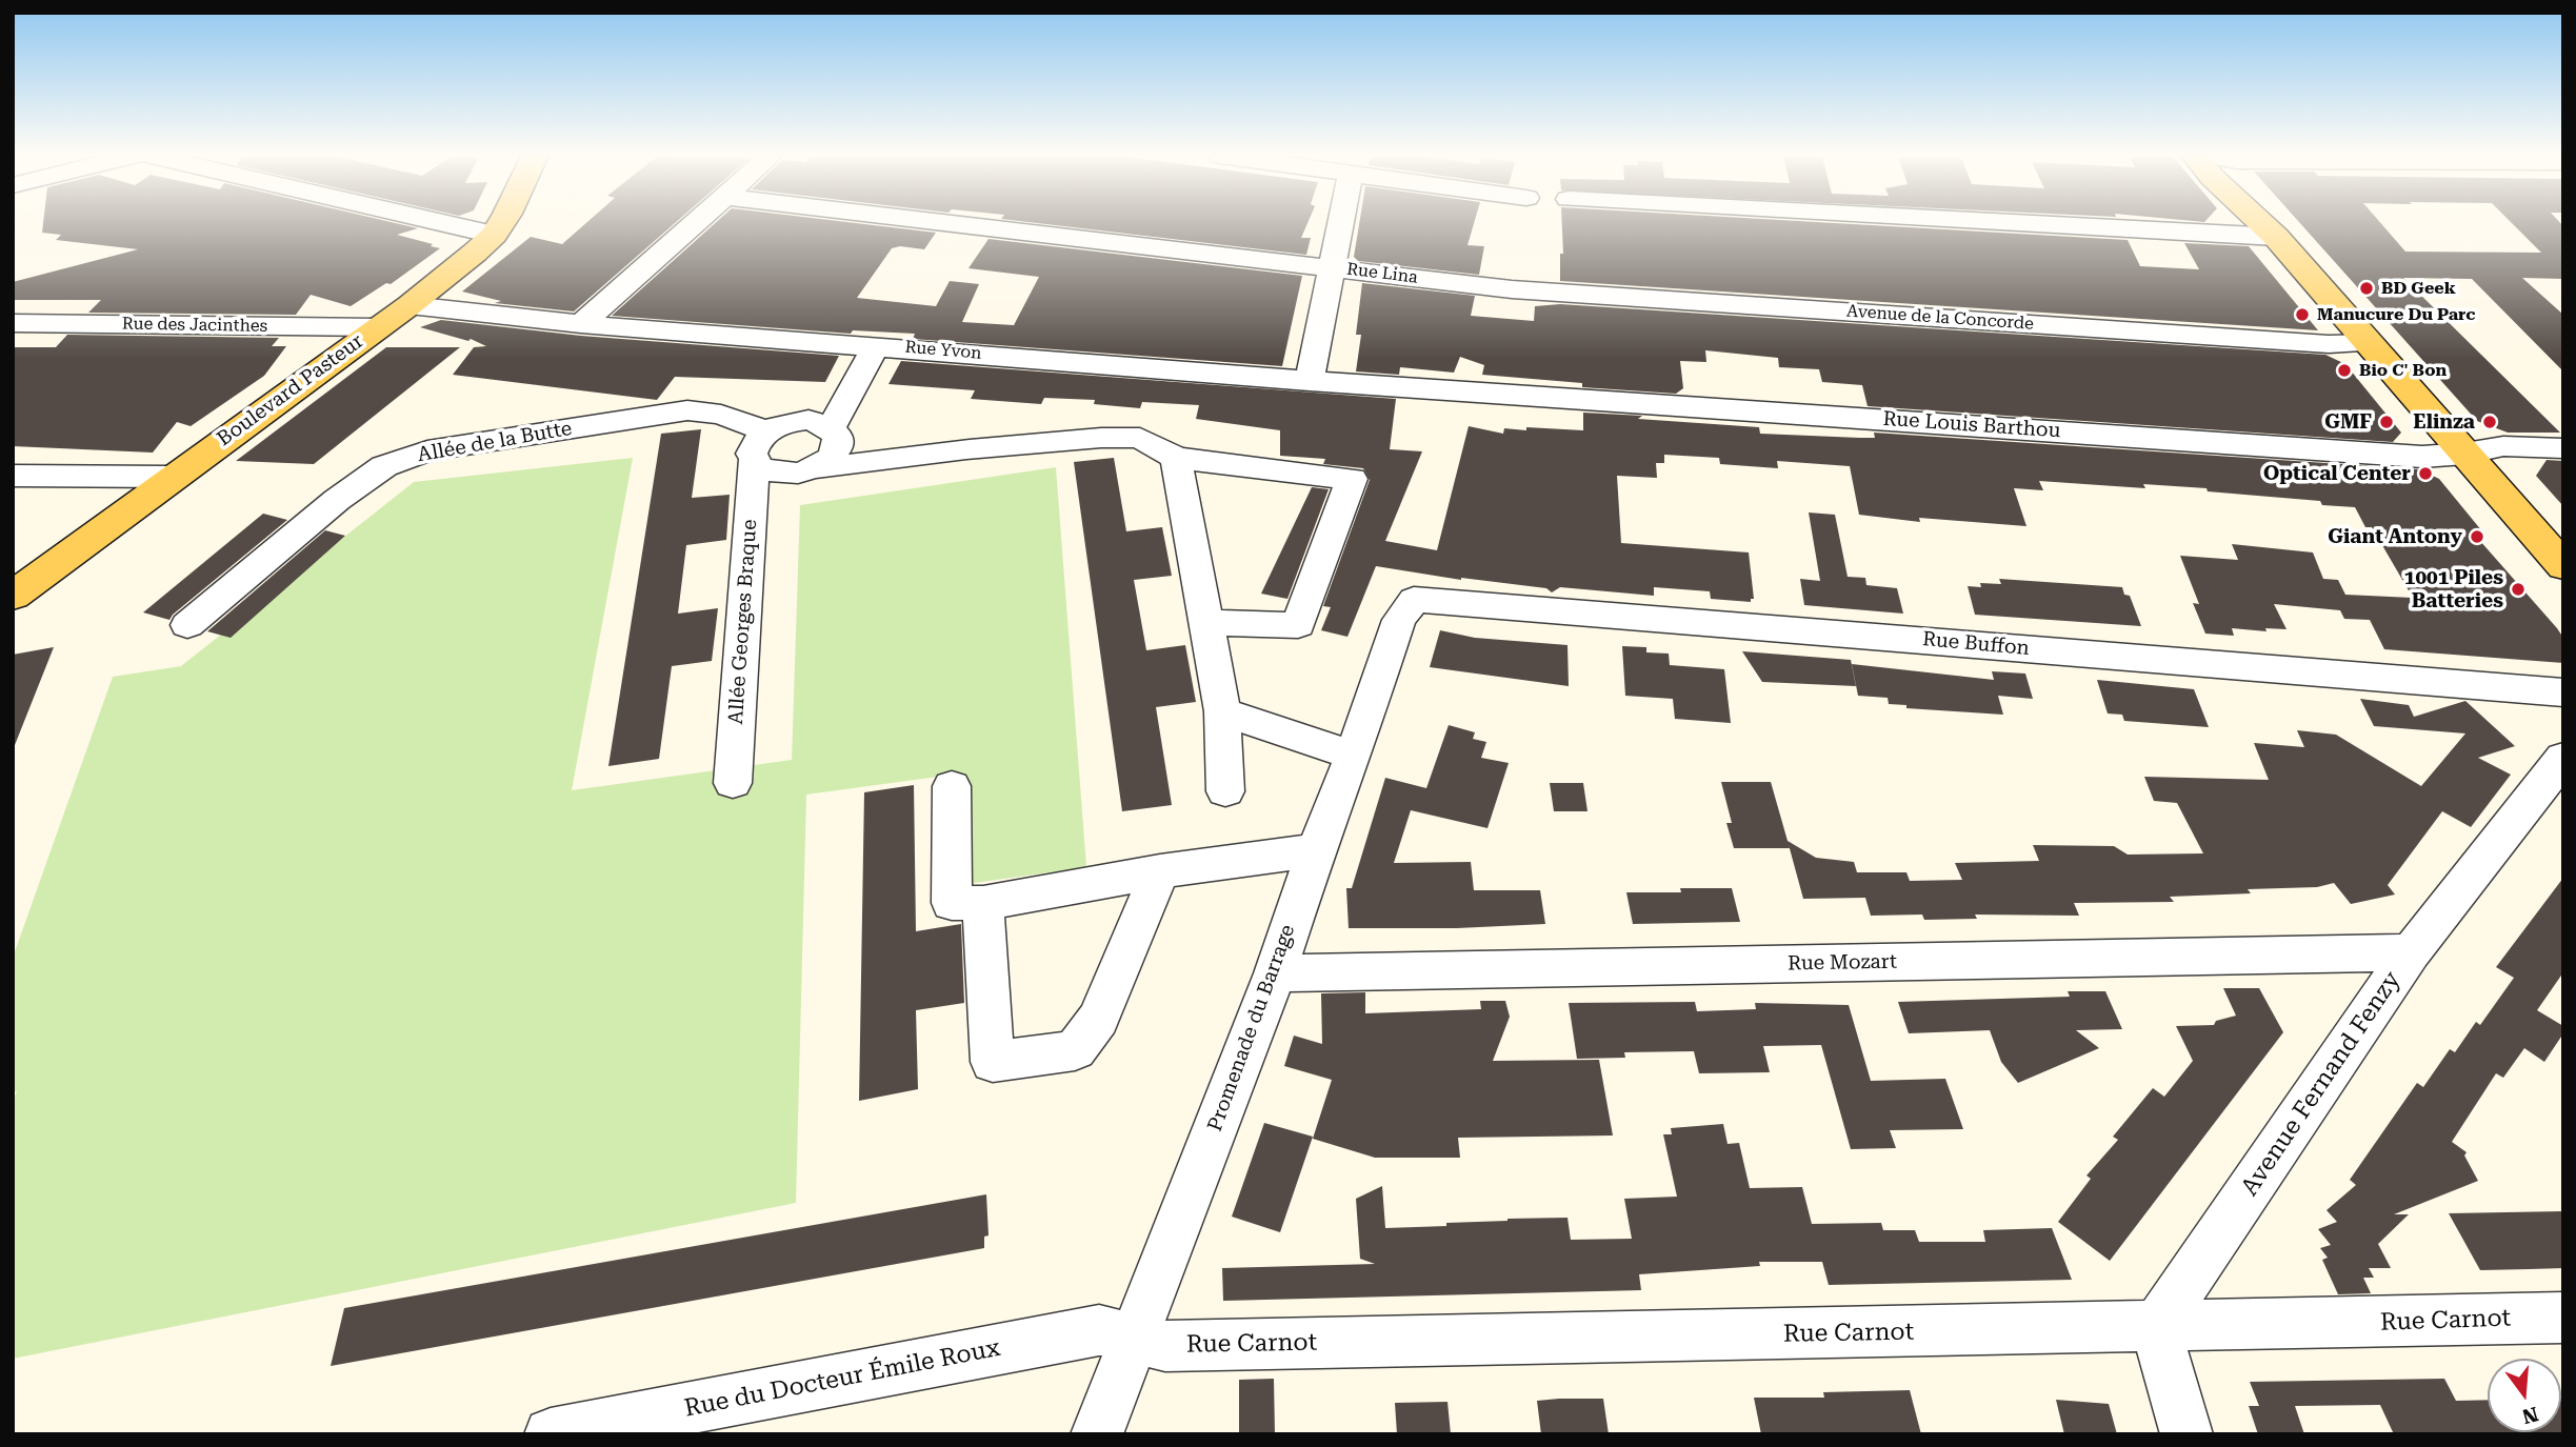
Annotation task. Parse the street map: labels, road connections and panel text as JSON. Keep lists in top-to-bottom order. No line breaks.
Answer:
{"streets":{"main road":["Boulevard Pasteur"],"street":["Rue Lina","Avenue de la Concorde","Rue des Jacinthes","Rue Yvon","Rue Louis Barthou","Allée de la Butte","Allée Georges Braque","Rue Buffon","Rue Mozart","Promenade du Barrage","Avenue Fernand Fenzy","Rue Carnot","Rue du Docteur Émile Roux"]},"crossings":[["Rue Lina","Avenue de la Concorde"],["Rue des Jacinthes","Boulevard Pasteur"],["Rue Yvon","Boulevard Pasteur"],["Rue Yvon","Rue Louis Barthou"],["Allée de la Butte","Allée Georges Braque"],["Rue Buffon","Promenade du Barrage"],["Rue Mozart","Promenade du Barrage"],["Rue Mozart","Avenue Fernand Fenzy"],["Promenade du Barrage","Rue Carnot"],["Promenade du Barrage","Rue du Docteur Émile Roux"],["Avenue Fernand Fenzy","Rue Carnot"],["Rue Carnot","Rue du Docteur Émile Roux"]],"places":["BD Geek","Manucure Du Parc","Bio C' Bon","GMF","Elinza","Optical Center","Giant Antony","1001 Piles Batteries"],"north":"bottom"}
